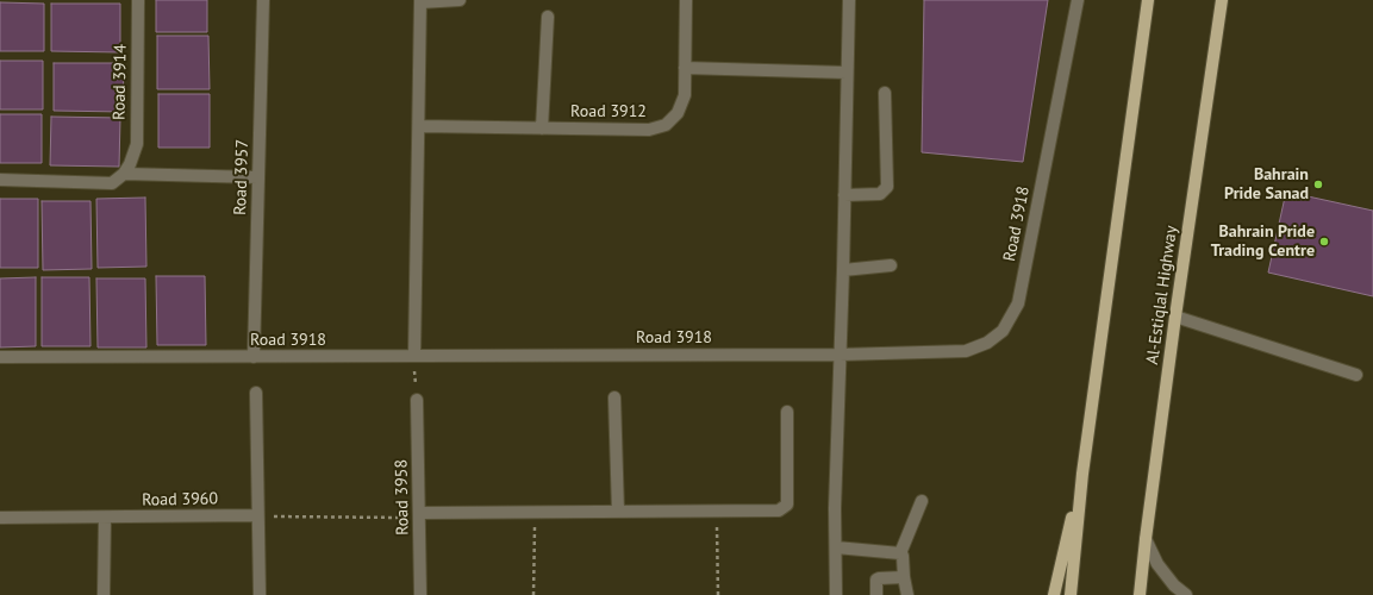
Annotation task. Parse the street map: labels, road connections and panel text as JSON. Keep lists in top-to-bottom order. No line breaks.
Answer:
{"streets":{"main road":["Al-Estiqlal Highway"],"street":["Road 3914","Road 3912","Road 3957","Road 3918","Road 3958","Road 3960"]},"crossings":[["Road 3957","Road 3918"]],"places":["Bahrain Pride Sanad","Bahrain Pride Trading Centre"]}
